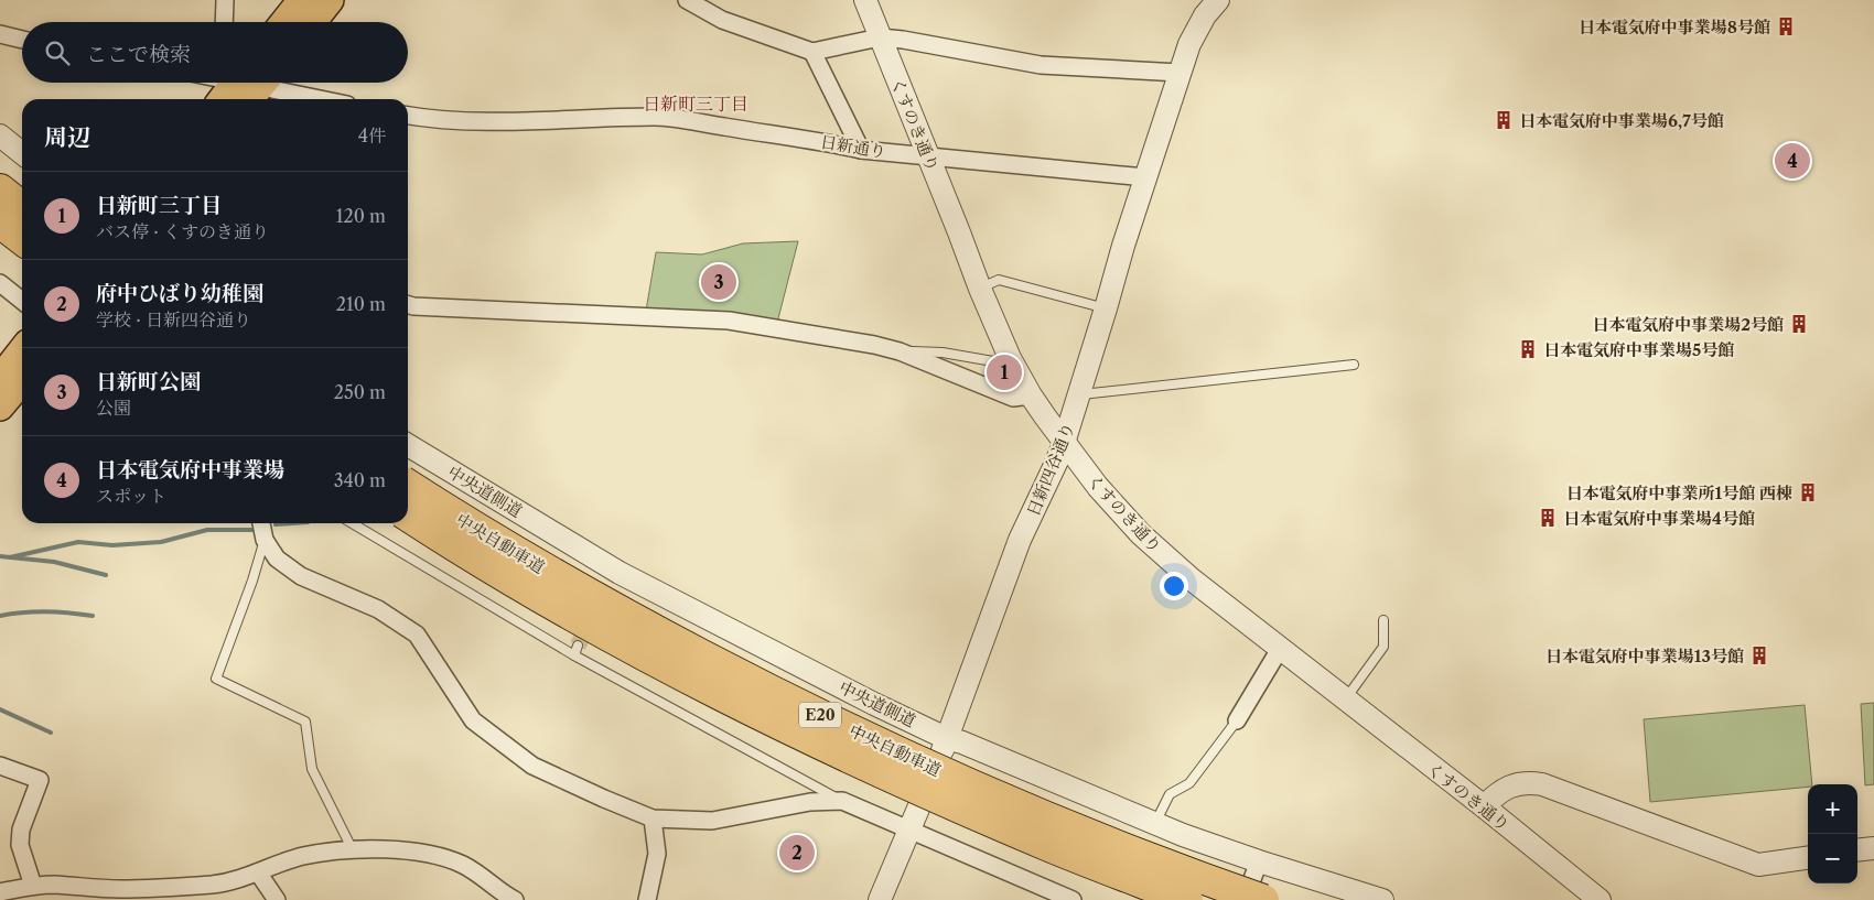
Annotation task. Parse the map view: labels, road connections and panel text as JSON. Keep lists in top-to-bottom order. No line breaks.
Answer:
{"streets":{"highway":["中央自動車道","E20"],"street":["くすのき通り","日新通り","日新四谷通り","中央道側道"]},"crossings":[["くすのき通り","日新通り"],["くすのき通り","日新四谷通り"],["日新通り","日新四谷通り"],["日新四谷通り","中央道側道"],["中央道側道","中央自動車道"]],"districts":["日新町三丁目"],"places":{"building":["日本電気府中事業場8号館","日本電気府中事業場6,7号館","日本電気府中事業場2号館","日本電気府中事業場5号館","日本電気府中事業所1号館 西棟","日本電気府中事業場4号館","日本電気府中事業場13号館"]},"page":{"search":"ここで検索","heading":["周辺","4件"],"pins":["4","3","1","2"],"list":[{"mark":"1","name":"日新町三丁目","note":"バス停 · くすのき通り","value":"120 m"},{"mark":"2","name":"府中ひばり幼稚園","note":"学校 · 日新四谷通り","value":"210 m"},{"mark":"3","name":"日新町公園","note":"公園","value":"250 m"},{"mark":"4","name":"日本電気府中事業場","note":"スポット","value":"340 m"}],"map_buttons":["+","−"]}}
